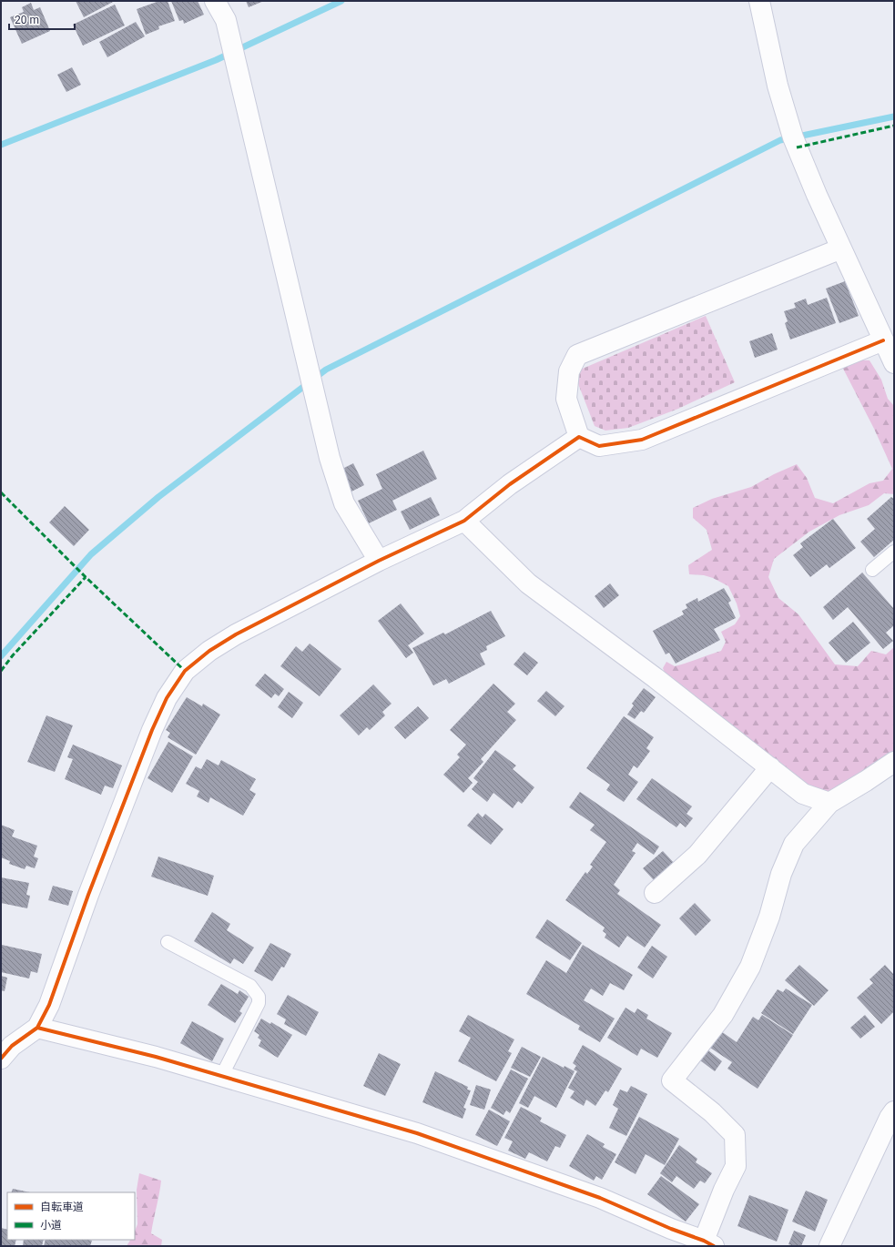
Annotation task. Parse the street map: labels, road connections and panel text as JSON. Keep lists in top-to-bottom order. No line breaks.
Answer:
{"legend":["自転車道","小道"],"scale_bar":"20 m"}
